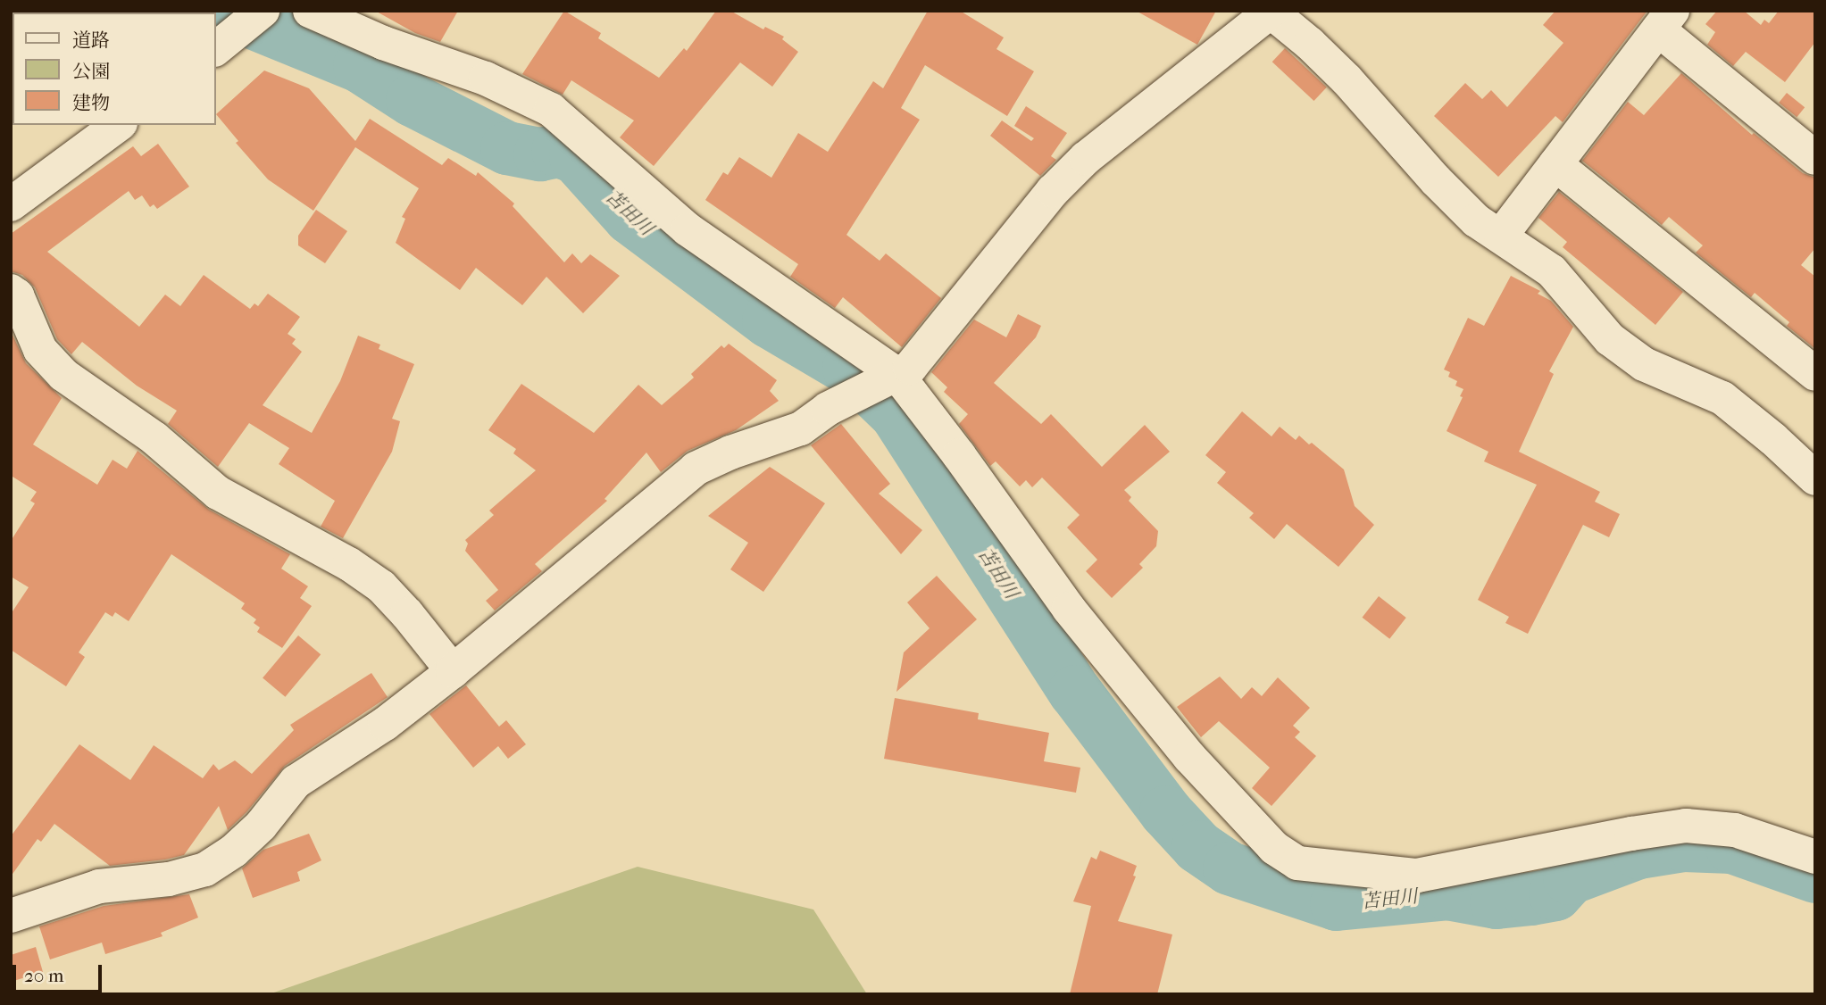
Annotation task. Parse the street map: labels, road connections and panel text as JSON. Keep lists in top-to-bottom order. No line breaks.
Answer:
{"water":["苫田川"],"legend":["道路","公園","建物"],"scale_bar":"20 m"}
